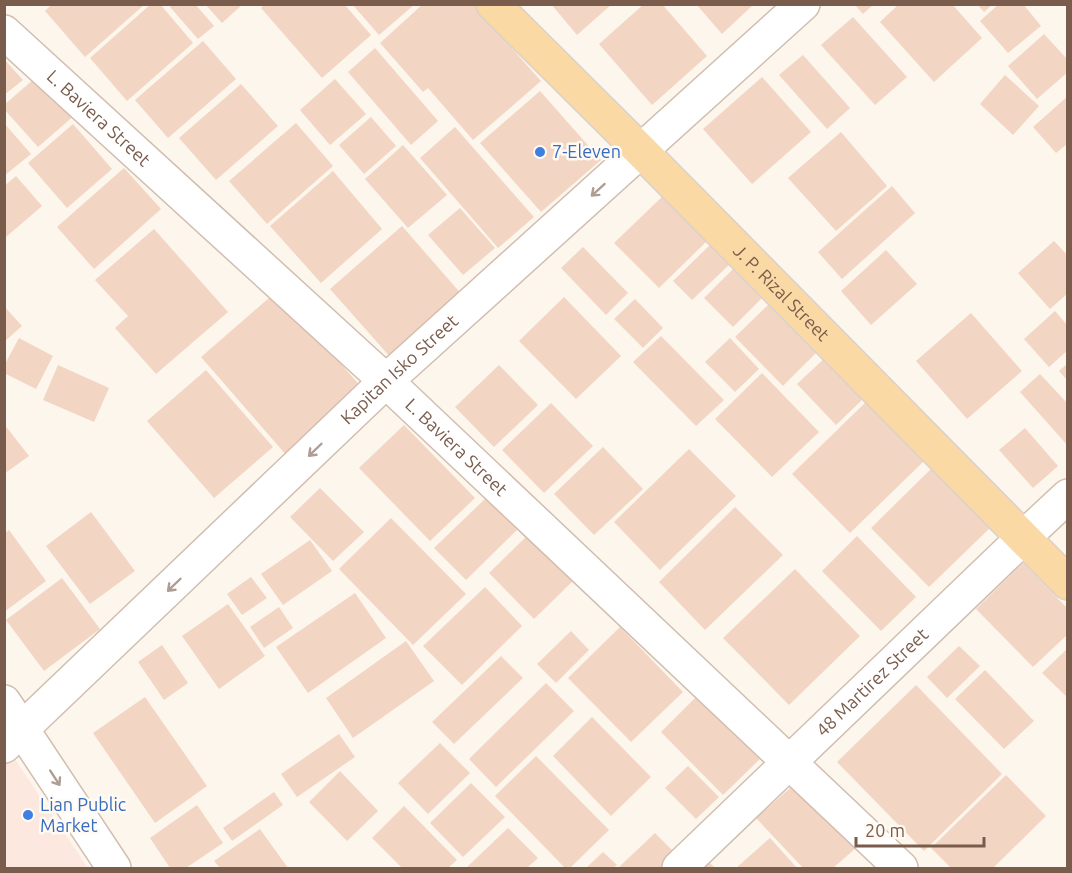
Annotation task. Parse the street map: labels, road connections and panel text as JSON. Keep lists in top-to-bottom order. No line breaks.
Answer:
{"streets":{"main road":["J. P. Rizal Street"],"street":["L. Baviera Street","Kapitan Isko Street","48 Martirez Street"]},"crossings":[["L. Baviera Street","Kapitan Isko Street"],["L. Baviera Street","48 Martirez Street"],["J. P. Rizal Street","Kapitan Isko Street"],["J. P. Rizal Street","48 Martirez Street"]],"one_way":["Kapitan Isko Street"],"places":["7-Eleven","Lian Public Market"],"scale_bar":"20 m"}
